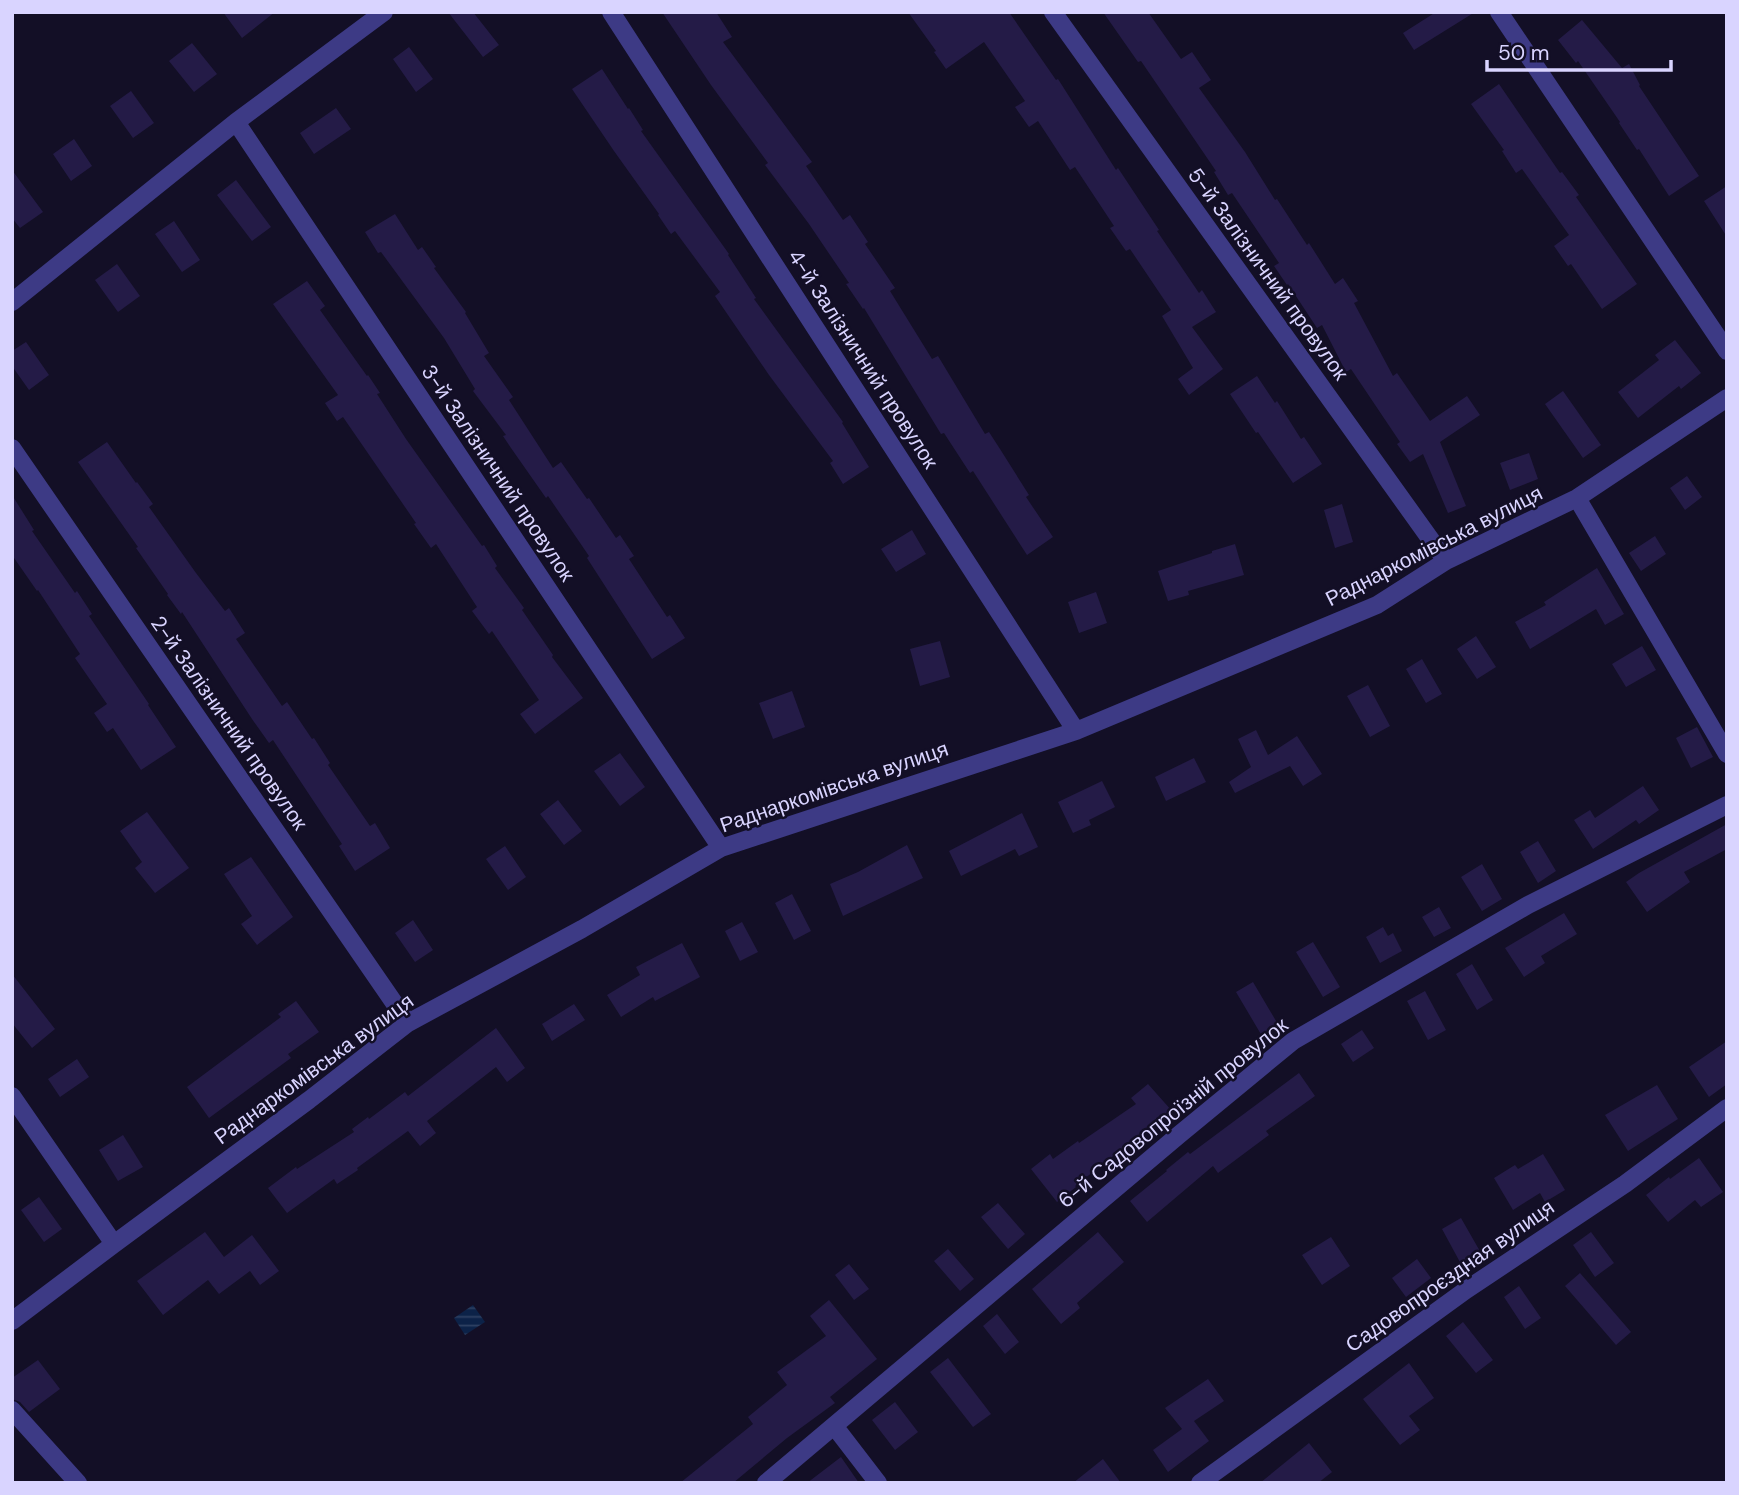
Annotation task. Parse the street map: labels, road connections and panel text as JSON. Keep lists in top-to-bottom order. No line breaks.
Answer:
{"streets":{"street":["5-й Залізничний провулок","4-й Залізничний провулок","3-й Залізничний провулок","Раднаркомівська вулиця","2-й Залізничний провулок","6-й Садовопроїзній провулок","Садовопроєздная вулиця"]},"crossings":[["5-й Залізничний провулок","Раднаркомівська вулиця"],["4-й Залізничний провулок","Раднаркомівська вулиця"],["3-й Залізничний провулок","Раднаркомівська вулиця"],["Раднаркомівська вулиця","2-й Залізничний провулок"]],"scale_bar":"50 m"}
